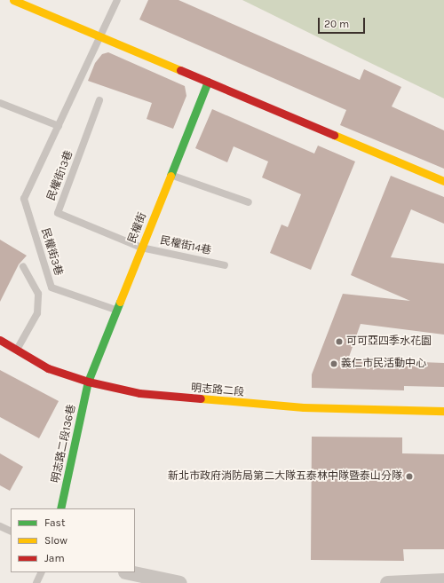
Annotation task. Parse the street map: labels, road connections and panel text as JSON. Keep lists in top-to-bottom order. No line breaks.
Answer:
{"streets":{"street":["民權街","明志路二段","明志路二段136巷"],"lane":["民權街13巷","民權街14巷","民權街3巷"]},"crossings":[["民權街13巷","民權街"],["民權街13巷","民權街14巷"],["民權街","民權街14巷"],["民權街","民權街3巷"],["民權街","明志路二段"],["民權街","明志路二段136巷"],["明志路二段","明志路二段136巷"]],"places":["可可亞四季水花園","義仁市民活動中心","新北市政府消防局第二大隊五泰林中隊暨泰山分隊"],"legend":["Fast","Slow","Jam"],"scale_bar":"20 m"}
